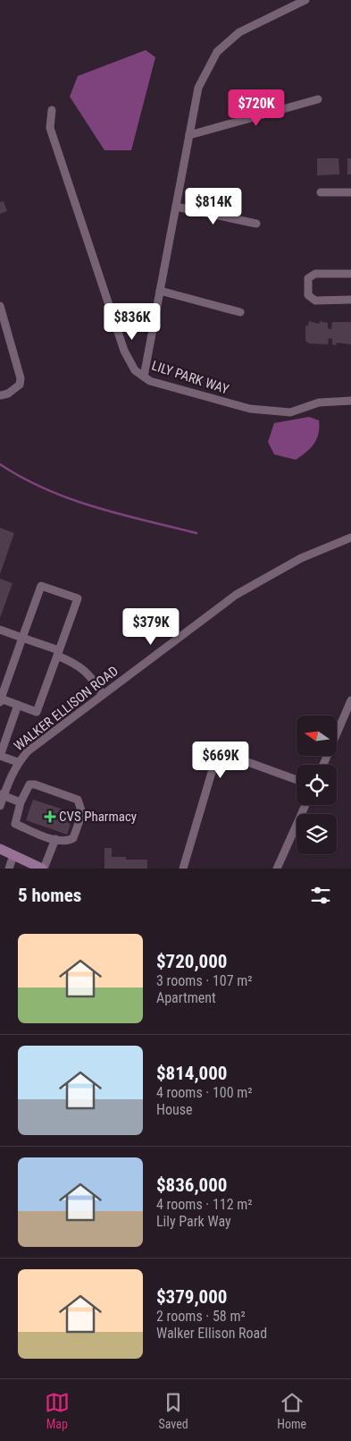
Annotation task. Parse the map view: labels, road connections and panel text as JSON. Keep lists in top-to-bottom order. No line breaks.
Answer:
{"streets":{"street":["LILY PARK WAY","WALKER ELLISON ROAD"]},"places":{"health":["CVS Pharmacy"]},"north":"left","page":{"price":["$720K","$814K","$836K","$379K","$669K"],"heading":"5 homes","list":[{"name":"$720,000","note":"3 rooms · 107 m² · Apartment"},{"name":"$814,000","note":"4 rooms · 100 m² · House"},{"name":"$836,000","note":"4 rooms · 112 m² · Lily Park Way"},{"name":"$379,000","note":"2 rooms · 58 m² · Walker Ellison Road"}],"tabs":["Map","Saved","Home"]}}
